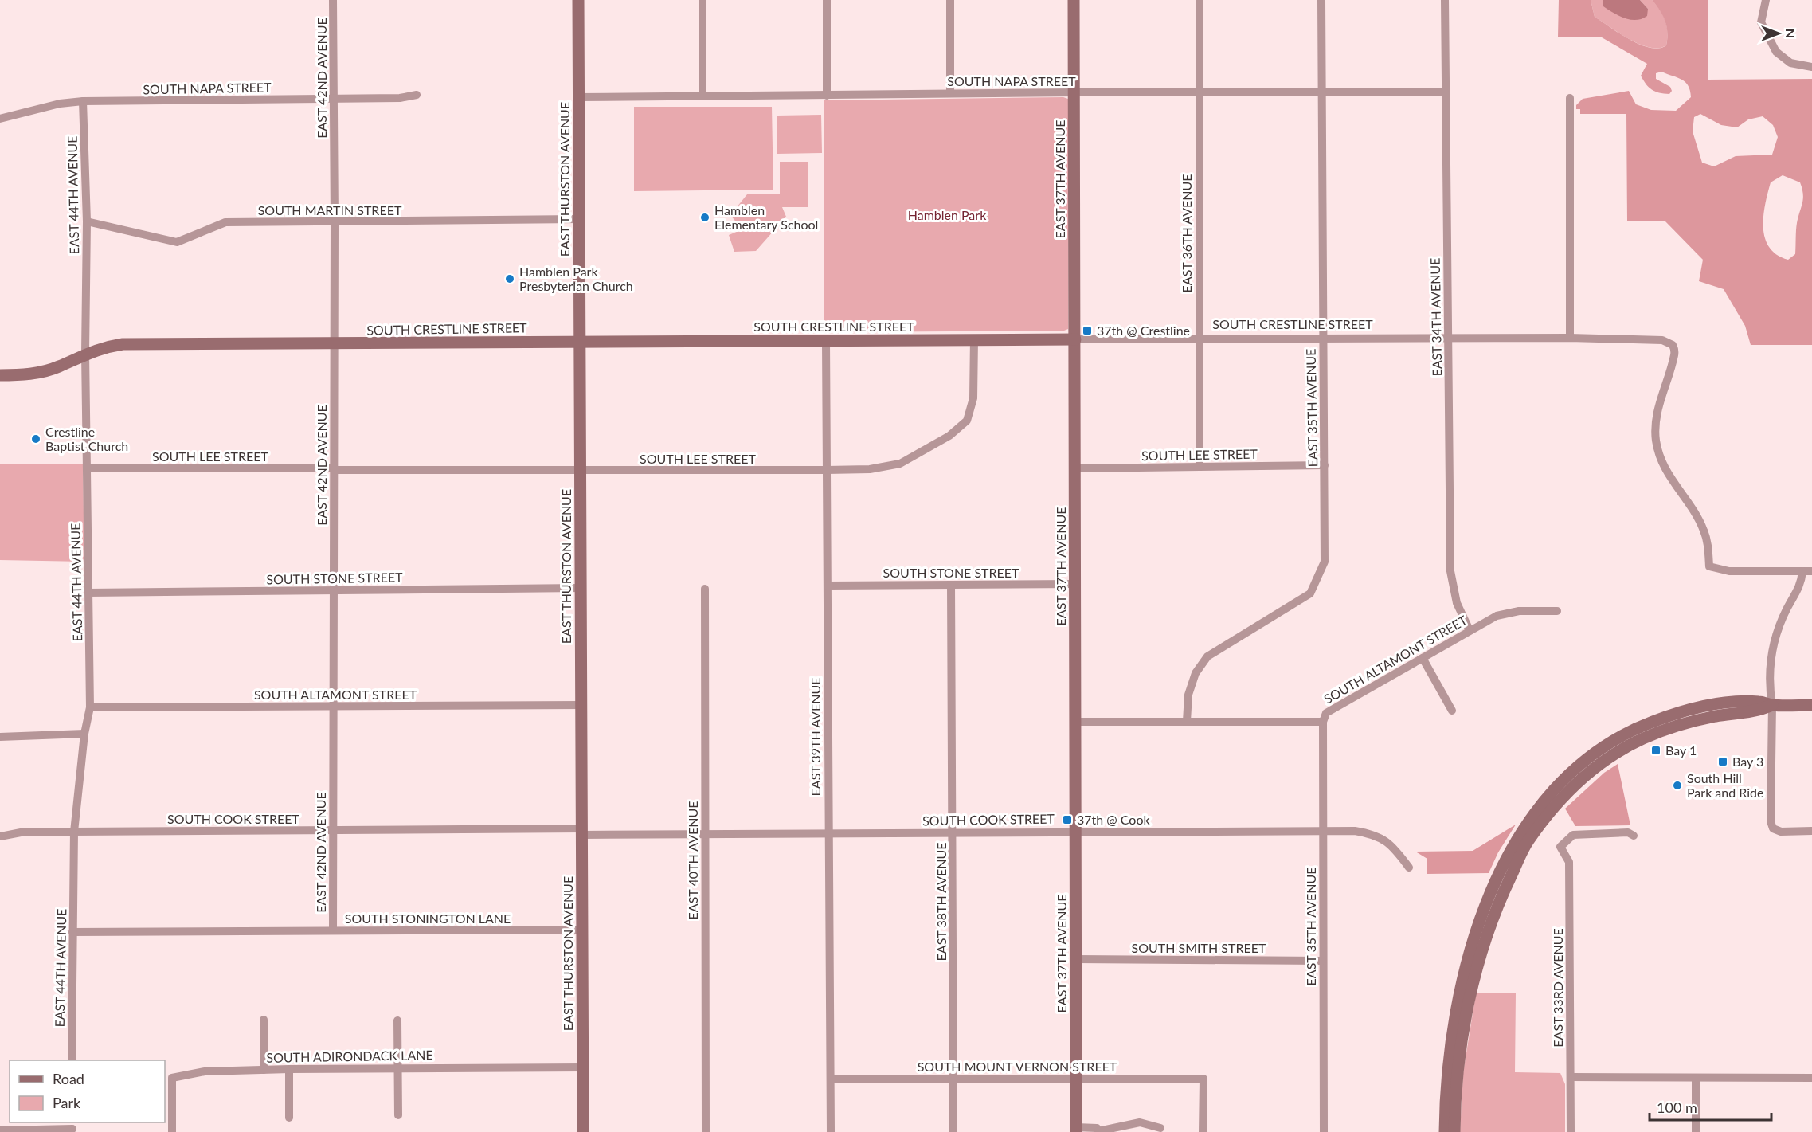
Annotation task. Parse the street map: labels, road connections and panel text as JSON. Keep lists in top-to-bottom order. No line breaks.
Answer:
{"streets":{"street":["EAST 42ND AVENUE","SOUTH NAPA STREET","EAST THURSTON AVENUE","EAST 37TH AVENUE","EAST 44TH AVENUE","SOUTH MARTIN STREET","EAST 36TH AVENUE","EAST 34TH AVENUE","SOUTH CRESTLINE STREET","EAST 35TH AVENUE","SOUTH LEE STREET","SOUTH STONE STREET","SOUTH ALTAMONT STREET","EAST 39TH AVENUE","SOUTH COOK STREET","EAST 40TH AVENUE","EAST 38TH AVENUE","SOUTH STONINGTON LANE","SOUTH SMITH STREET","EAST 33RD AVENUE","SOUTH ADIRONDACK LANE","SOUTH MOUNT VERNON STREET"]},"crossings":[["EAST 42ND AVENUE","SOUTH NAPA STREET"],["EAST 42ND AVENUE","SOUTH MARTIN STREET"],["EAST 42ND AVENUE","SOUTH CRESTLINE STREET"],["EAST 42ND AVENUE","SOUTH LEE STREET"],["EAST 42ND AVENUE","SOUTH STONE STREET"],["EAST 42ND AVENUE","SOUTH ALTAMONT STREET"],["EAST 42ND AVENUE","SOUTH COOK STREET"],["EAST 42ND AVENUE","SOUTH STONINGTON LANE"],["SOUTH NAPA STREET","EAST THURSTON AVENUE"],["SOUTH NAPA STREET","EAST 37TH AVENUE"],["SOUTH NAPA STREET","EAST 44TH AVENUE"],["SOUTH NAPA STREET","EAST 36TH AVENUE"],["SOUTH NAPA STREET","EAST 34TH AVENUE"],["SOUTH NAPA STREET","EAST 35TH AVENUE"],["EAST THURSTON AVENUE","SOUTH MARTIN STREET"],["EAST THURSTON AVENUE","SOUTH CRESTLINE STREET"],["EAST THURSTON AVENUE","SOUTH LEE STREET"],["EAST THURSTON AVENUE","SOUTH STONE STREET"],["EAST THURSTON AVENUE","SOUTH ALTAMONT STREET"],["EAST THURSTON AVENUE","SOUTH COOK STREET"],["EAST THURSTON AVENUE","SOUTH STONINGTON LANE"],["EAST THURSTON AVENUE","SOUTH ADIRONDACK LANE"],["EAST 37TH AVENUE","SOUTH CRESTLINE STREET"],["EAST 37TH AVENUE","SOUTH LEE STREET"],["EAST 37TH AVENUE","SOUTH STONE STREET"],["EAST 37TH AVENUE","SOUTH ALTAMONT STREET"],["EAST 37TH AVENUE","SOUTH COOK STREET"],["EAST 37TH AVENUE","SOUTH SMITH STREET"],["EAST 37TH AVENUE","SOUTH MOUNT VERNON STREET"],["EAST 44TH AVENUE","SOUTH MARTIN STREET"],["EAST 44TH AVENUE","SOUTH CRESTLINE STREET"],["EAST 44TH AVENUE","SOUTH LEE STREET"],["EAST 44TH AVENUE","SOUTH STONE STREET"],["EAST 44TH AVENUE","SOUTH ALTAMONT STREET"],["EAST 44TH AVENUE","SOUTH COOK STREET"],["EAST 44TH AVENUE","SOUTH STONINGTON LANE"],["EAST 36TH AVENUE","SOUTH CRESTLINE STREET"],["EAST 36TH AVENUE","SOUTH LEE STREET"],["EAST 34TH AVENUE","SOUTH CRESTLINE STREET"],["EAST 34TH AVENUE","SOUTH ALTAMONT STREET"],["SOUTH CRESTLINE STREET","EAST 35TH AVENUE"],["SOUTH CRESTLINE STREET","SOUTH LEE STREET"],["SOUTH CRESTLINE STREET","EAST 39TH AVENUE"],["EAST 35TH AVENUE","SOUTH LEE STREET"],["EAST 35TH AVENUE","SOUTH ALTAMONT STREET"],["EAST 35TH AVENUE","SOUTH COOK STREET"],["EAST 35TH AVENUE","SOUTH SMITH STREET"],["SOUTH LEE STREET","EAST 39TH AVENUE"],["SOUTH STONE STREET","EAST 39TH AVENUE"],["SOUTH STONE STREET","EAST 38TH AVENUE"],["EAST 39TH AVENUE","SOUTH COOK STREET"],["EAST 39TH AVENUE","SOUTH MOUNT VERNON STREET"],["SOUTH COOK STREET","EAST 40TH AVENUE"],["SOUTH COOK STREET","EAST 38TH AVENUE"],["EAST 38TH AVENUE","SOUTH MOUNT VERNON STREET"]],"parks":["Hamblen Park"],"places":{"other":["Hamblen Elementary School","Hamblen Park Presbyterian Church","Crestline Baptist Church","South Hill Park and Ride"],"transit":["37th @ Crestline","Bay 1","Bay 3","37th @ Cook"]},"legend":["Road","Park"],"scale_bar":"100 m","north":"right"}
